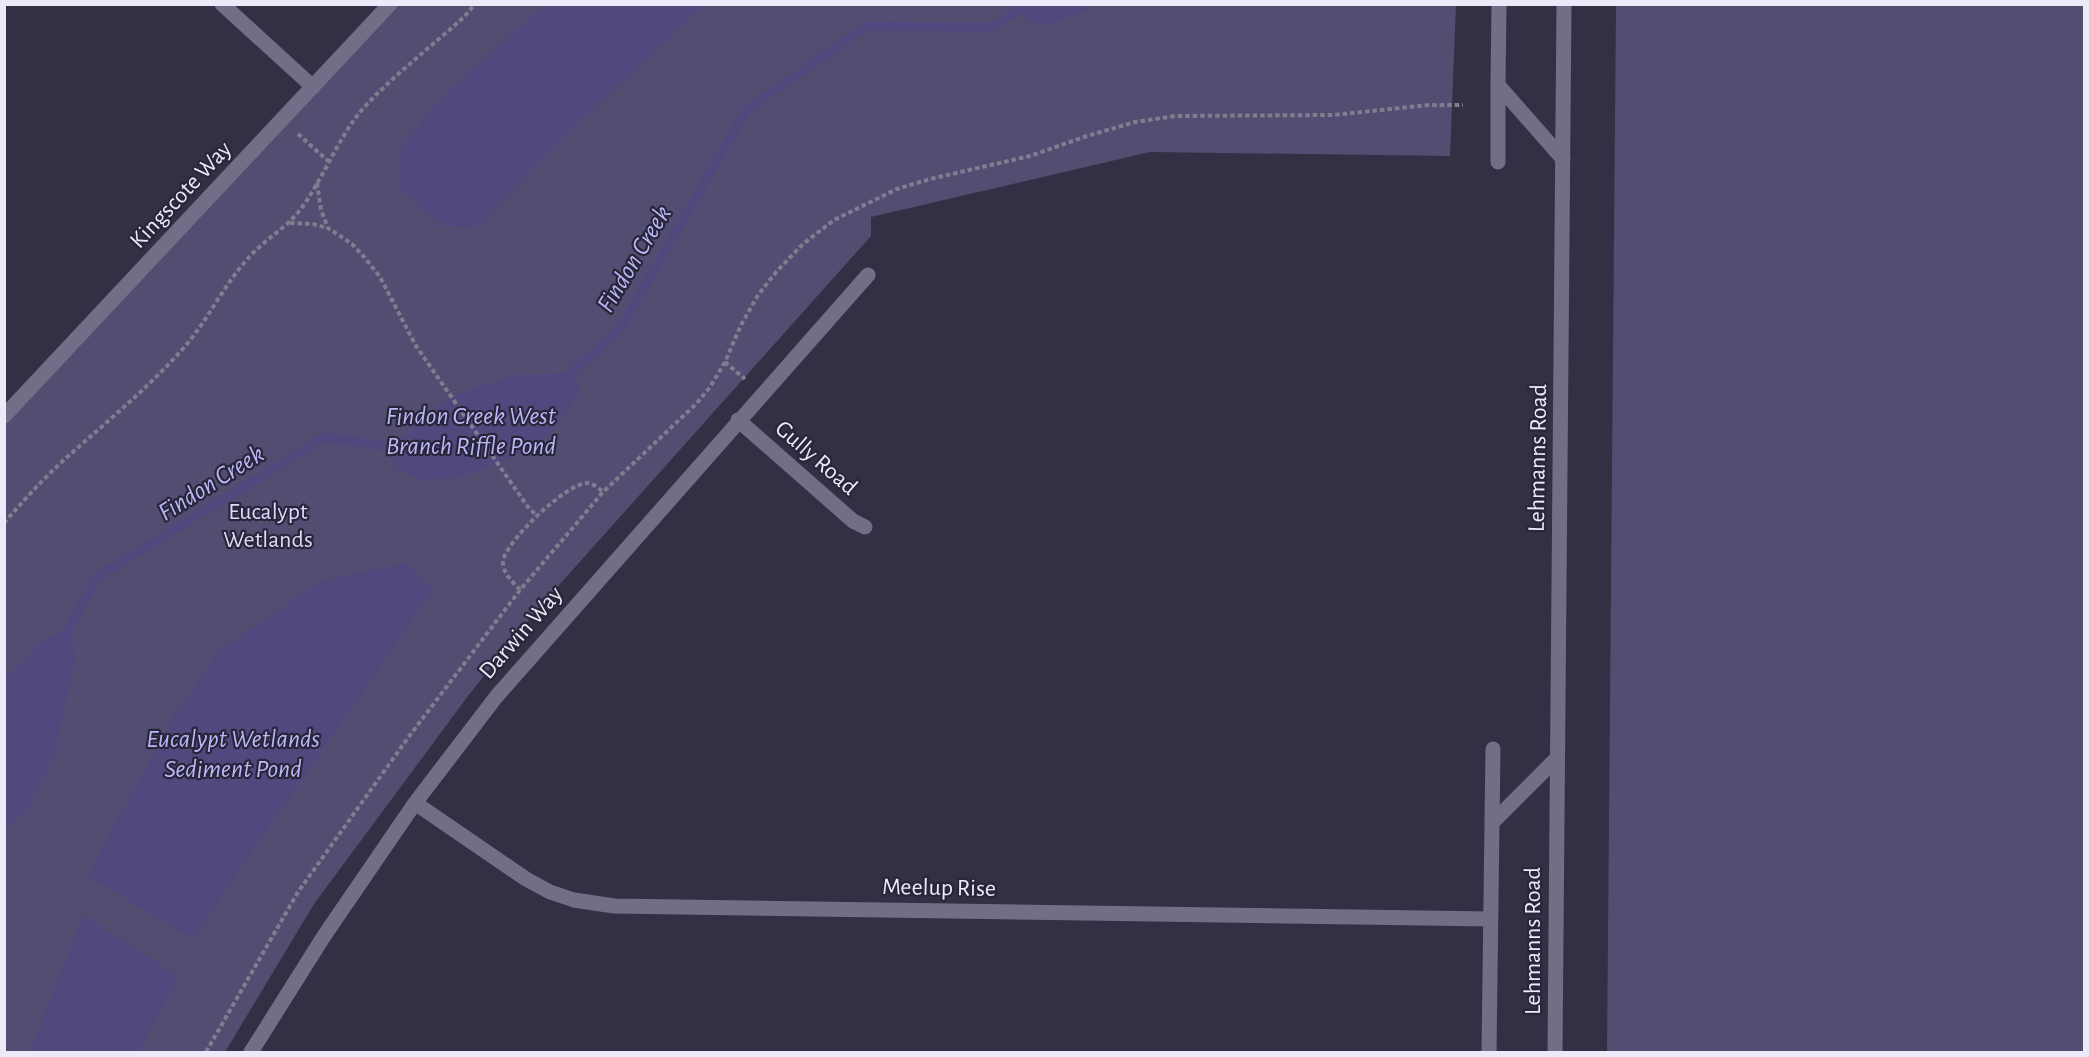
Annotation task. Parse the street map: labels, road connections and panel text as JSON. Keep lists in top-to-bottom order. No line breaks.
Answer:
{"streets":{"street":["Kingscote Way","Gully Road","Lehmanns Road","Darwin Way","Meelup Rise"]},"crossings":[["Gully Road","Darwin Way"],["Lehmanns Road","Meelup Rise"],["Darwin Way","Meelup Rise"]],"water":["Findon Creek","Findon Creek West Branch Riffle Pond","Eucalypt Wetlands Sediment Pond"],"parks":["Eucalypt Wetlands"]}
